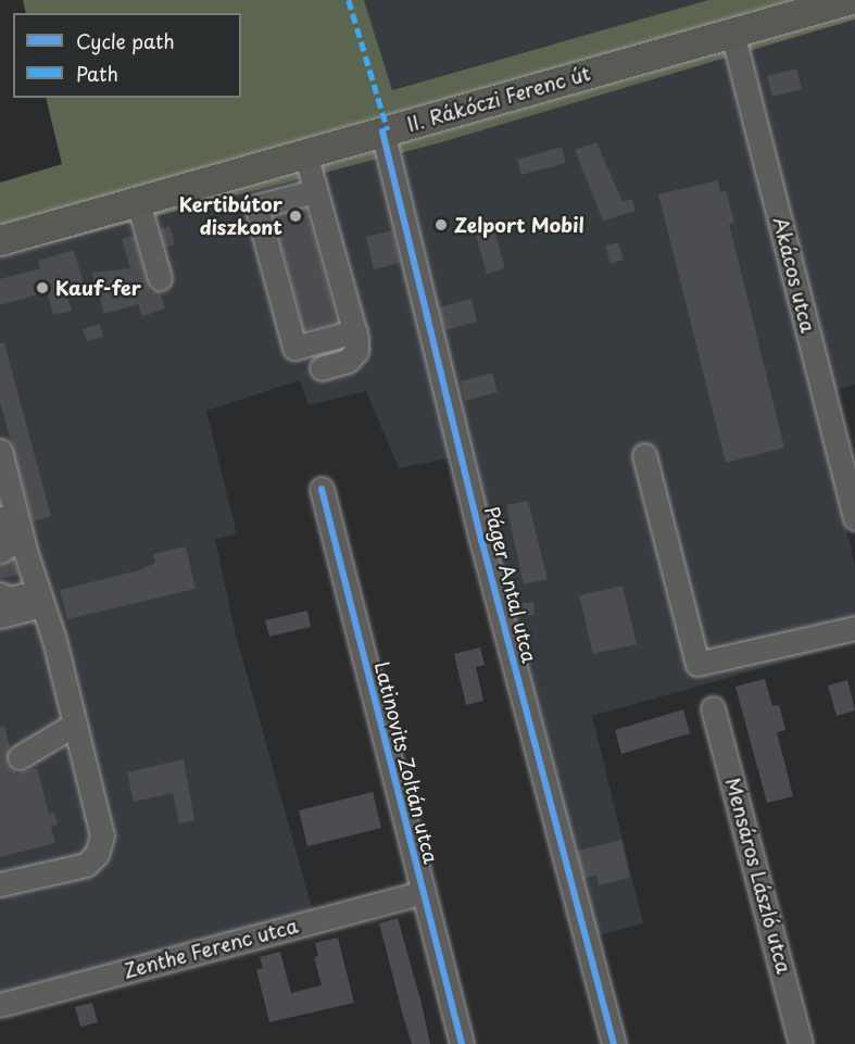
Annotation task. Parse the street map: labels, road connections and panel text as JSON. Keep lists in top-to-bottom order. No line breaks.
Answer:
{"streets":{"main road":["II. Rákóczi Ferenc út"],"street":["Akácos utca","Páger Antal utca","Latinovits Zoltán utca","Mensáros László utca","Zenthe Ferenc utca"]},"crossings":[["II. Rákóczi Ferenc út","Akácos utca"],["II. Rákóczi Ferenc út","Páger Antal utca"],["Latinovits Zoltán utca","Zenthe Ferenc utca"]],"places":["Kertibútor diszkont","Zelport Mobil","Kauf-fer"],"legend":["Cycle path","Path"]}
